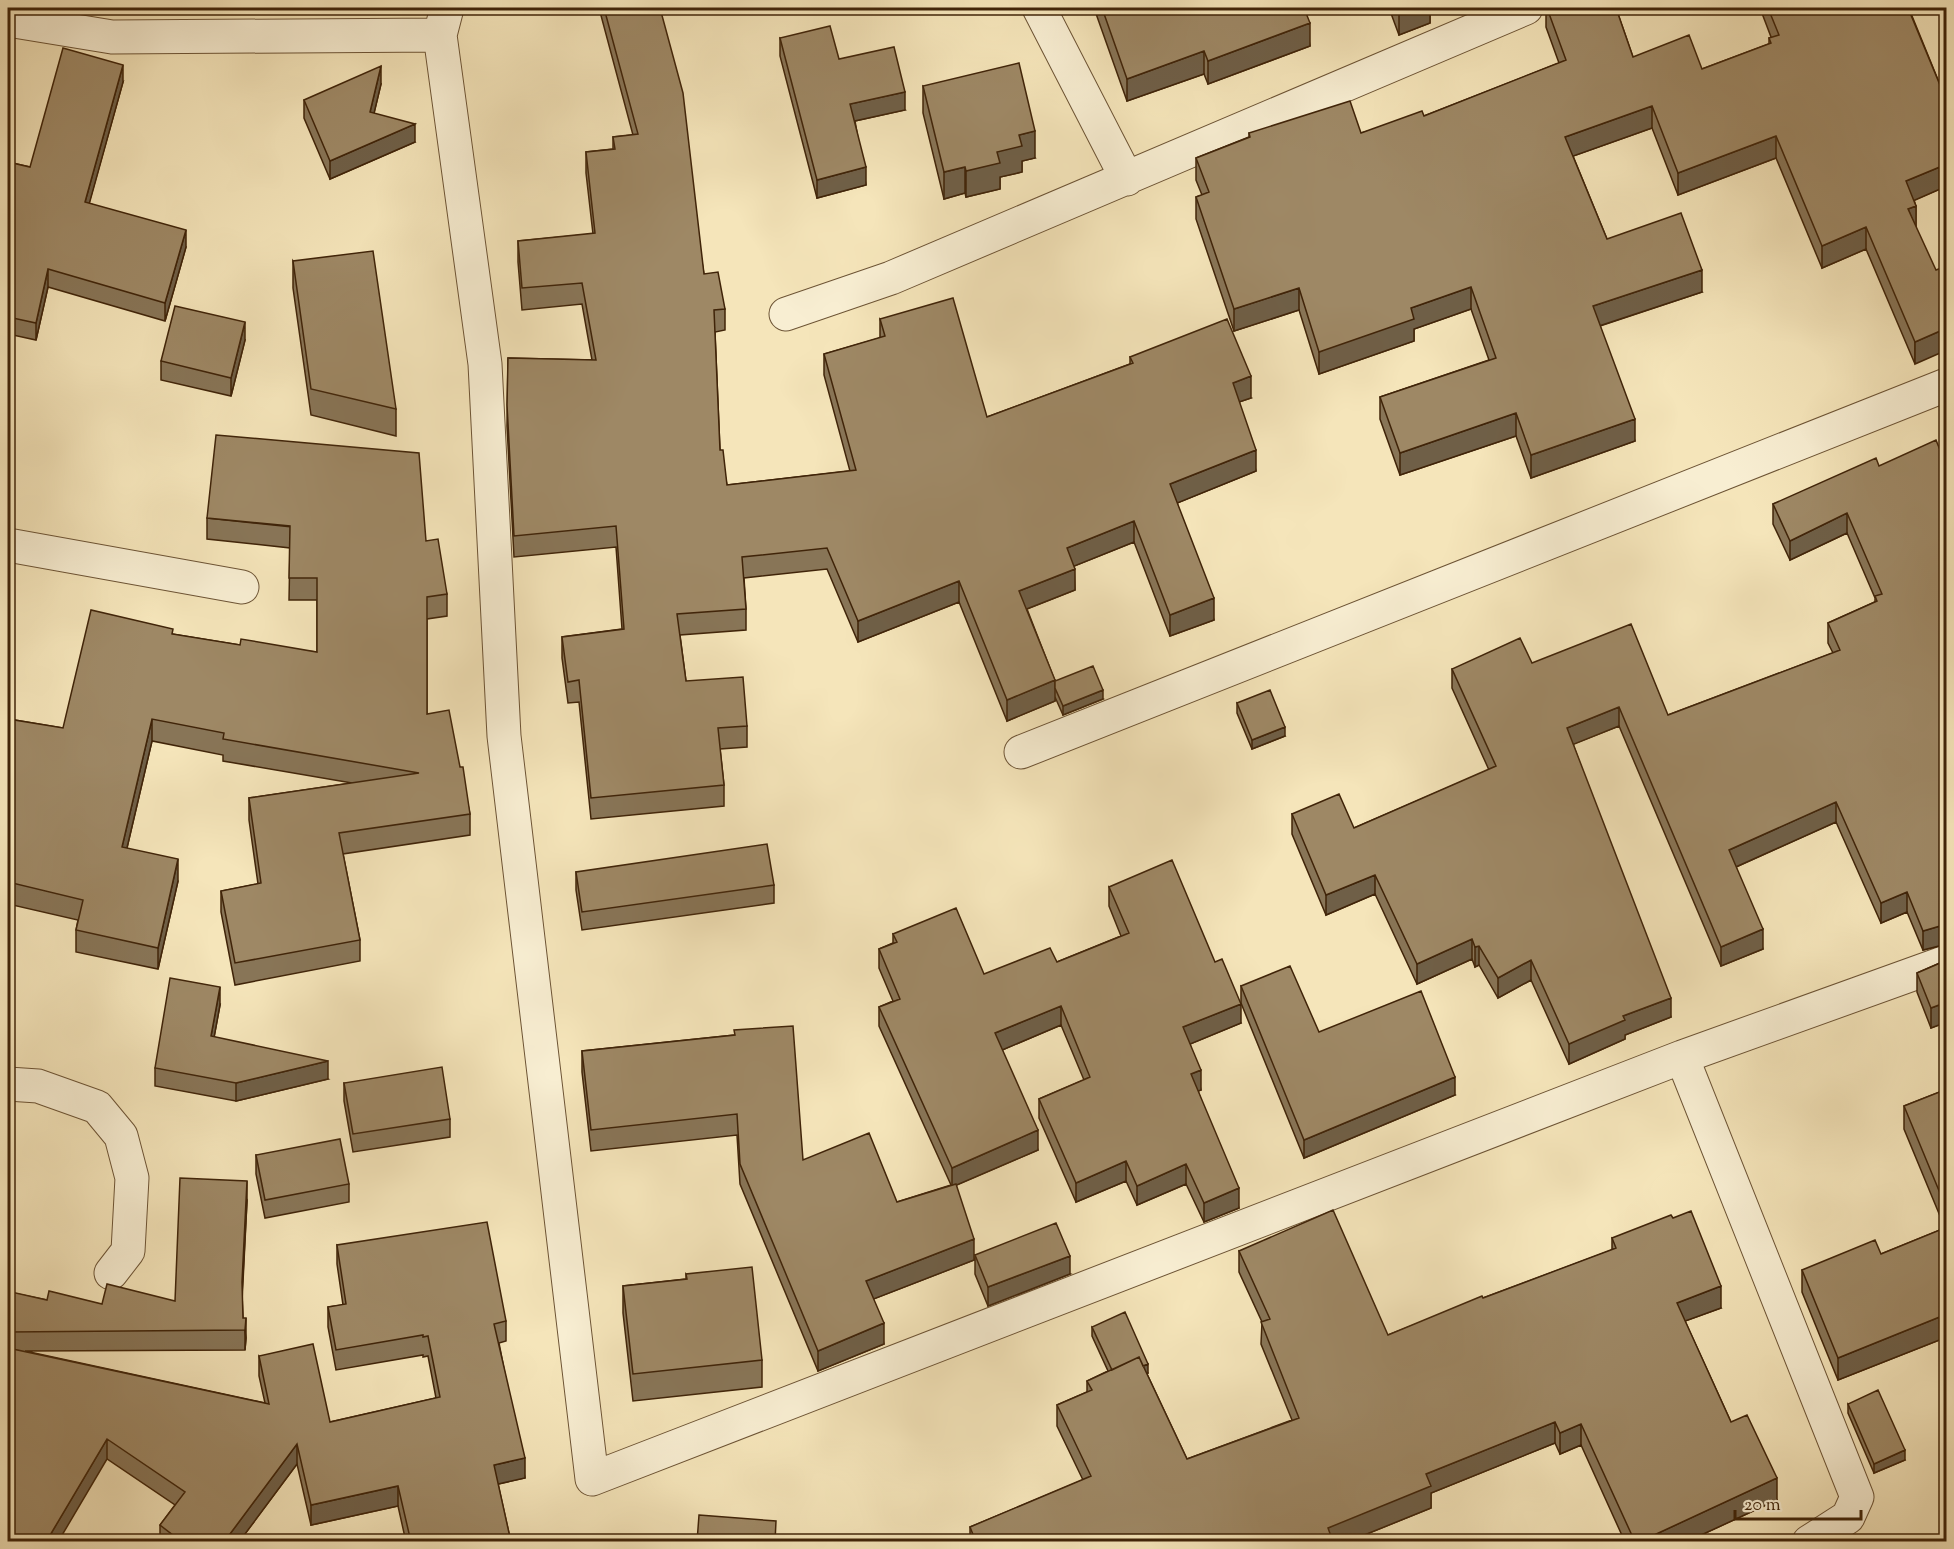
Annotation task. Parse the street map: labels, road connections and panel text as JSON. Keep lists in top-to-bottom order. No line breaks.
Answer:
{"scale_bar":"20 m"}
